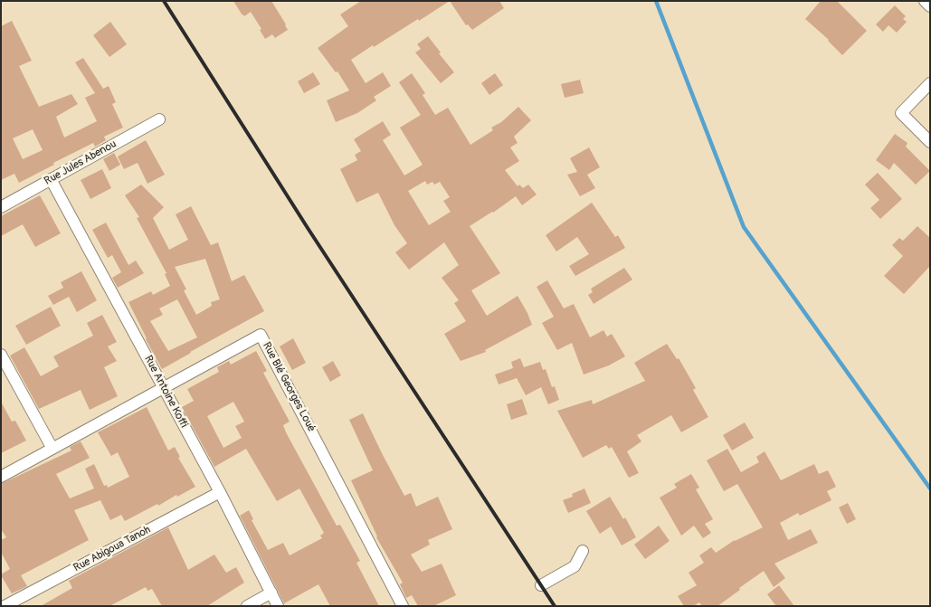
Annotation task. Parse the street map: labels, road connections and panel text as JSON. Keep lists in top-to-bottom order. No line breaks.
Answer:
{"streets":{"street":["Rue Jules Abenou","Rue Blé Georges Loué","Rue Antoine Koffi","Rue Abigoua Tanoh"]},"crossings":[["Rue Jules Abenou","Rue Antoine Koffi"],["Rue Blé Georges Loué","Rue Antoine Koffi"],["Rue Antoine Koffi","Rue Abigoua Tanoh"]]}
